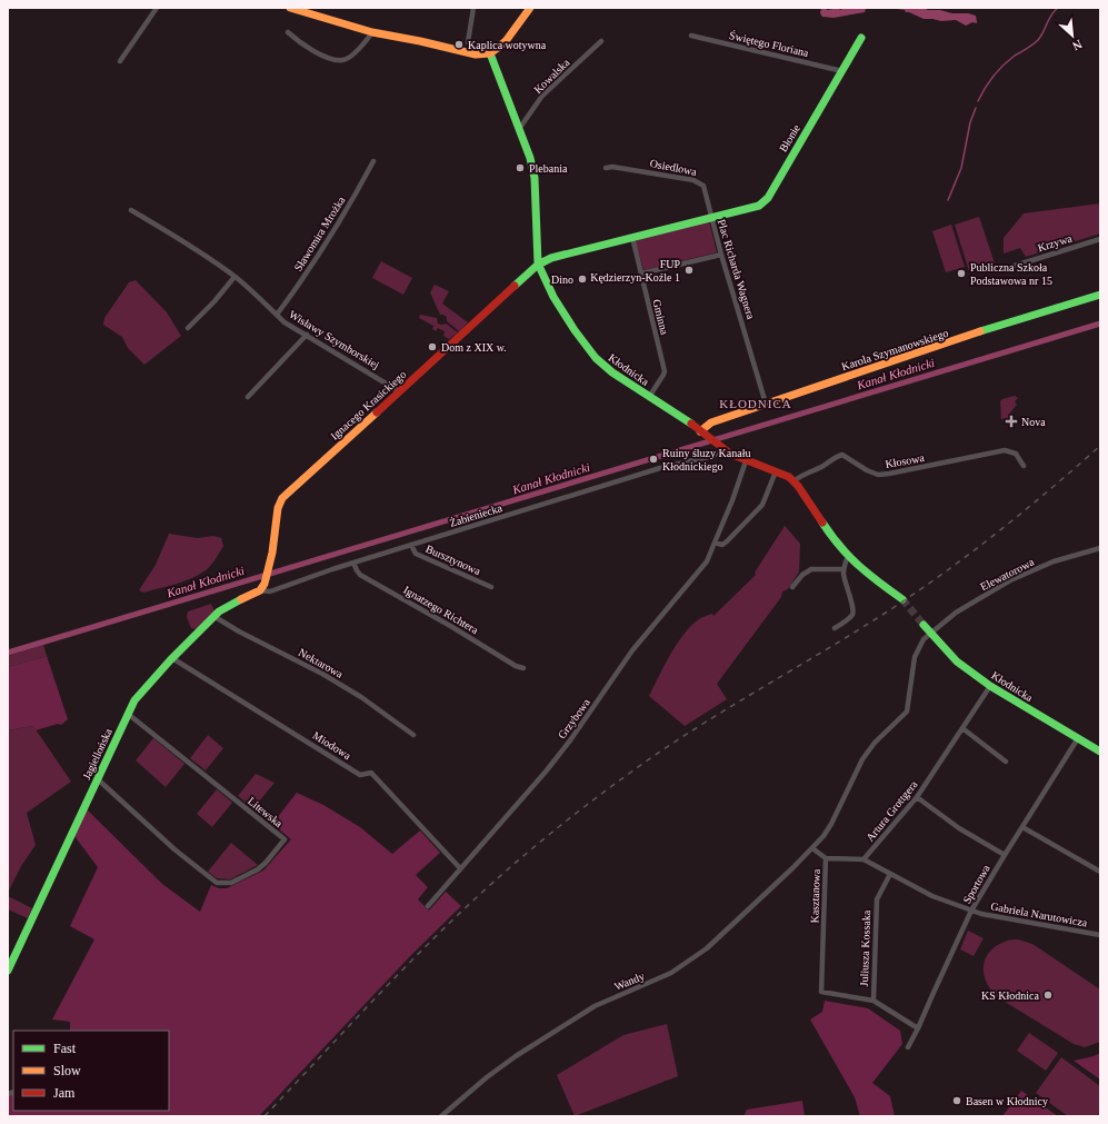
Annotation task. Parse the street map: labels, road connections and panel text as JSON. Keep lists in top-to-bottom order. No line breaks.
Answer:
{"streets":{"street":["Świętego Floriana","Kowalska","Błonie","Osiedlowa","Sławomira Mrożka","Krzywa","Plac Richarda Wagnera","Gminna","Wisławy Szymborskiej","Karola Szymanowskiego","Kłodnicka","Ignacego Krasickiego","Kłosowa","Żabieniecka","Bursztynowa","Elewatorowa","Ignatzego Richtera","Nektarowa","Grzybowa","Miodowa","Jagiellońska","Artura Grottgera","Litewska","Sportowa","Kasztanowa","Gabriela Narutowicza","Juliusza Kossaka","Wandy"]},"crossings":[["Świętego Floriana","Błonie"],["Kowalska","Kłodnicka"],["Błonie","Osiedlowa"],["Błonie","Plac Richarda Wagnera"],["Osiedlowa","Plac Richarda Wagnera"],["Sławomira Mrożka","Wisławy Szymborskiej"],["Plac Richarda Wagnera","Gminna"],["Plac Richarda Wagnera","Karola Szymanowskiego"],["Gminna","Kłodnicka"],["Wisławy Szymborskiej","Ignacego Krasickiego"],["Karola Szymanowskiego","Kłodnicka"],["Kłodnicka","Ignacego Krasickiego"],["Kłodnicka","Kłosowa"],["Kłodnicka","Żabieniecka"],["Kłodnicka","Elewatorowa"],["Kłodnicka","Grzybowa"],["Kłodnicka","Artura Grottgera"],["Kłodnicka","Sportowa"],["Ignacego Krasickiego","Żabieniecka"],["Ignacego Krasickiego","Jagiellońska"],["Żabieniecka","Bursztynowa"],["Żabieniecka","Ignatzego Richtera"],["Żabieniecka","Jagiellońska"],["Nektarowa","Jagiellońska"],["Grzybowa","Miodowa"],["Miodowa","Jagiellońska"],["Jagiellońska","Litewska"],["Artura Grottgera","Gabriela Narutowicza"],["Sportowa","Kasztanowa"],["Sportowa","Gabriela Narutowicza"],["Kasztanowa","Gabriela Narutowicza"],["Kasztanowa","Juliusza Kossaka"],["Kasztanowa","Wandy"],["Gabriela Narutowicza","Juliusza Kossaka"]],"districts":["KŁODNICA"],"water":["Kanał Kłodnicki"],"places":{"other":["Kaplica wotywna","Plebania","FUP Kędzierzyn-Koźle 1","Publiczna Szkoła Podstawowa nr 15","Dino","Dom z XIX w.","Ruiny śluzy Kanału Kłodnickiego","KS Kłodnica","Basen w Kłodnicy"],"health":["Nova"]},"legend":["Fast","Slow","Jam"],"north":"bottom right"}
